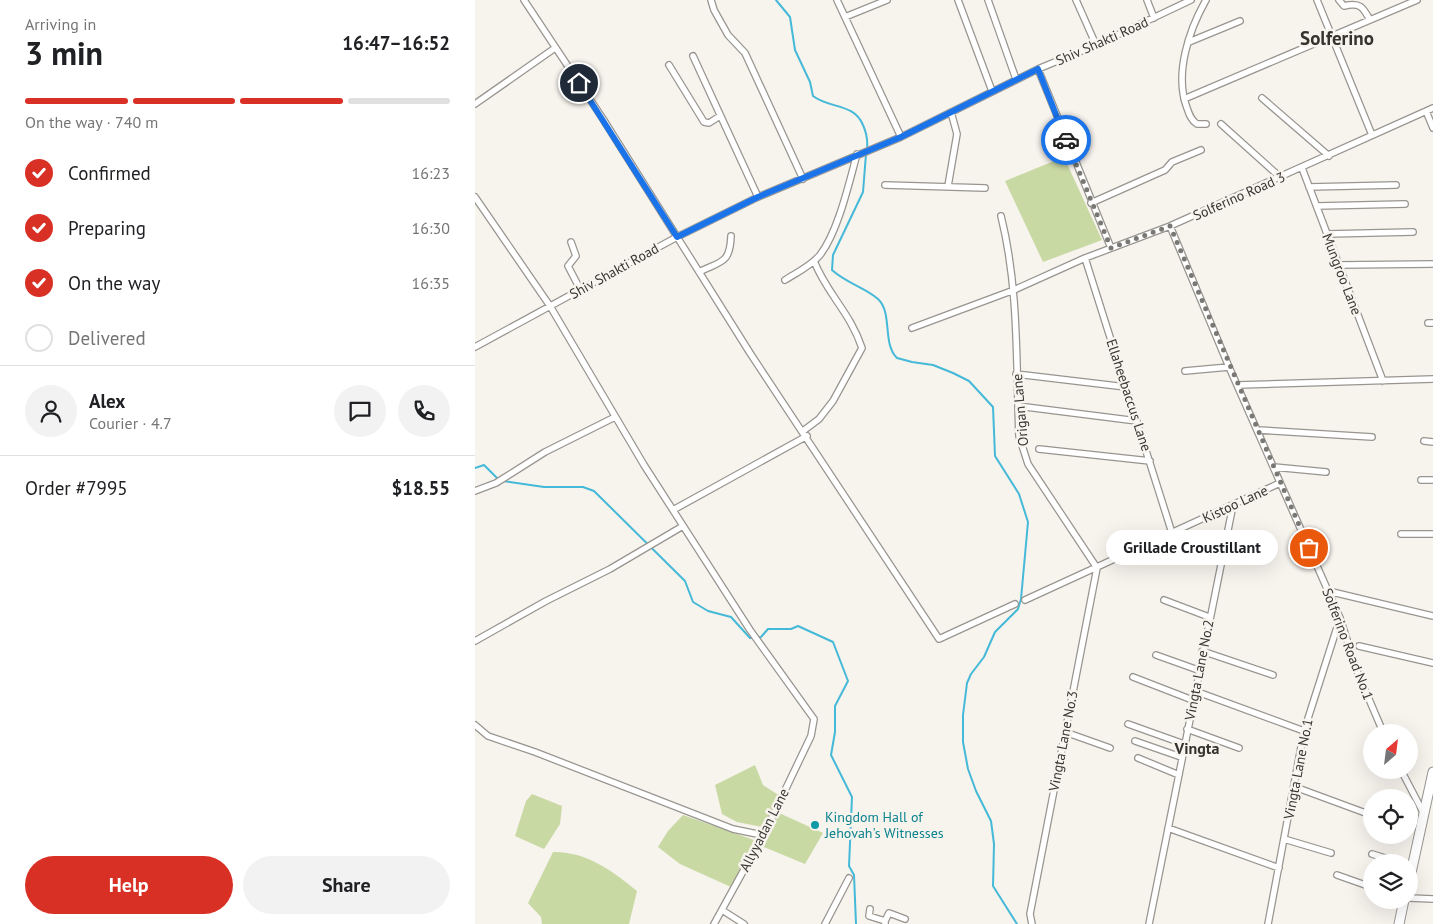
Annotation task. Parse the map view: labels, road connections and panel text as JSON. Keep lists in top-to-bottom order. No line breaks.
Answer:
{"streets":{"street":["Shiv Shakti Road","Solferino Road 3","Mungroo Lane","Ellaheebaccus Lane","Origan Lane","Kistoo Lane","Solferino Road No.1","Vingta Lane No.2","Vingta Lane No.3","Vingta Lane No.1","Allyyadan Lane"]},"crossings":[["Solferino Road 3","Mungroo Lane"],["Solferino Road 3","Ellaheebaccus Lane"],["Solferino Road 3","Origan Lane"],["Solferino Road 3","Solferino Road No.1"],["Ellaheebaccus Lane","Kistoo Lane"],["Origan Lane","Kistoo Lane"],["Origan Lane","Vingta Lane No.3"],["Kistoo Lane","Solferino Road No.1"],["Kistoo Lane","Vingta Lane No.2"],["Kistoo Lane","Vingta Lane No.3"],["Solferino Road No.1","Vingta Lane No.1"]],"districts":["Solferino","Vingta"],"places":["Grillade Croustillant","Kingdom Hall of Jehovah's Witnesses"],"north":"top right","page":{"heading":["3 min","Arriving in","16:47–16:52"],"panel":["Alex","Courier · 4.7","Order #7995","$18.55"],"bar":"On the way · 740 m","list":[["Confirmed","16:23"],["Preparing","16:30"],["On the way","16:35"],"Delivered"],"bubble":"Grillade Croustillant","buttons":["Help","Share"]}}
